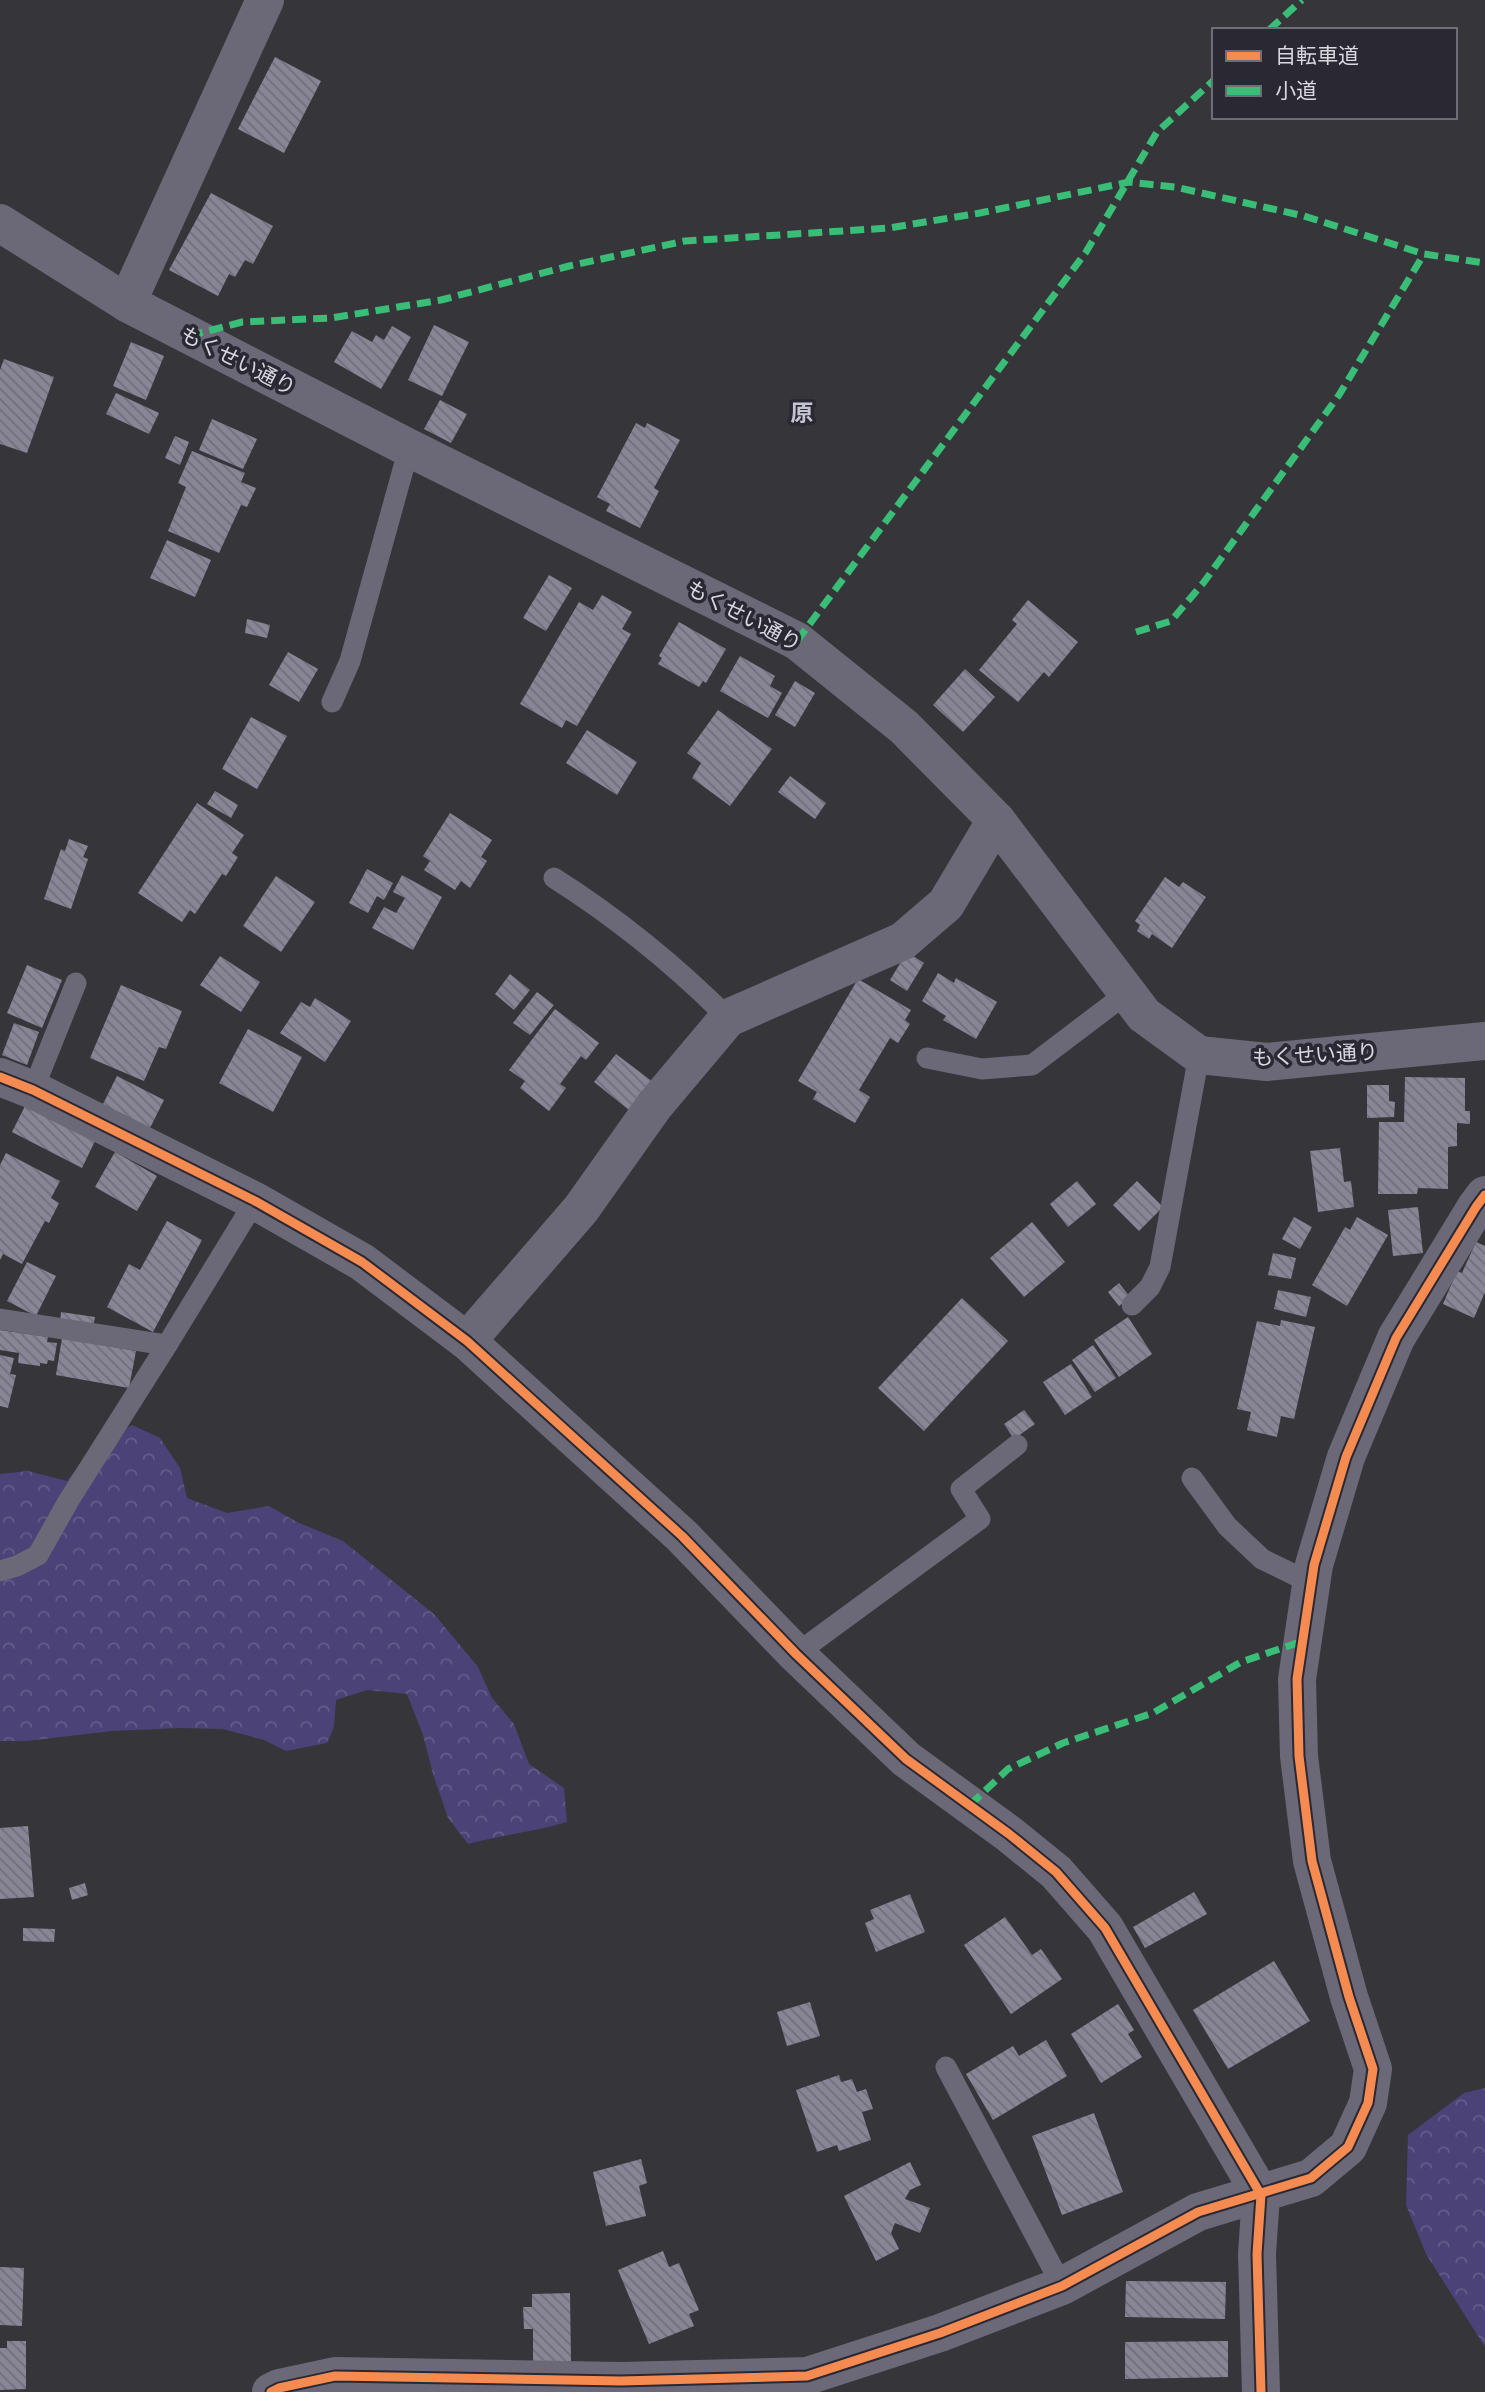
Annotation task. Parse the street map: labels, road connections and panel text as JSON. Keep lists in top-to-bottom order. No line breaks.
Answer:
{"streets":{"street":["もくせい通り"]},"districts":["原"],"legend":["自転車道","小道"]}
